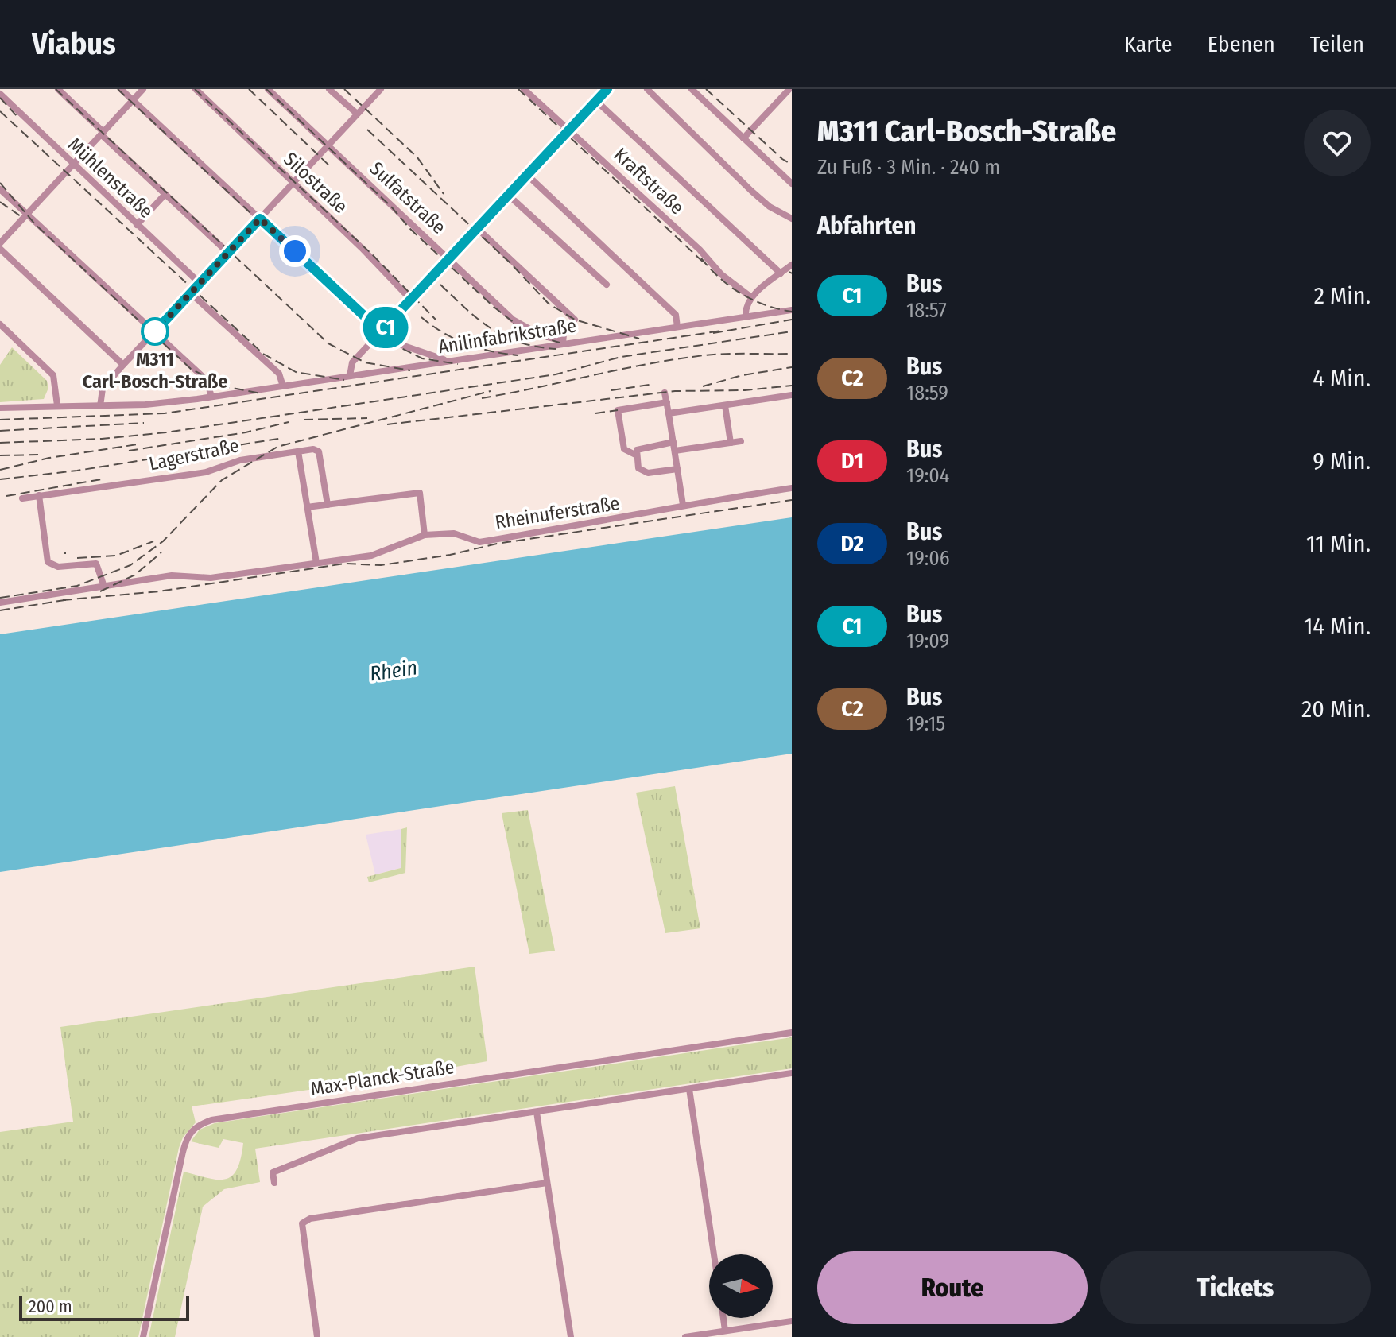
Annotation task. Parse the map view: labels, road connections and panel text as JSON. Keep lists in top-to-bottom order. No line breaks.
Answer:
{"streets":{"street":["Mühlenstraße","Kraftstraße","Silostraße","Sulfatstraße","Anilinfabrikstraße","Lagerstraße","Rheinuferstraße","Max-Planck-Straße"]},"crossings":[["Sulfatstraße","Anilinfabrikstraße"]],"water":["Rhein"],"places":["M311 Carl-Bosch-Straße"],"lines":["bus line C1"],"scale_bar":"200 m","north":"right","page":{"header":"Viabus","nav":["Karte","Ebenen","Teilen"],"on_map":"C1","heading":[["M311 Carl-Bosch-Straße","Zu Fuß · 3 Min. · 240 m"],"Abfahrten"],"list":[{"mark":"C1","name":"Bus","note":"18:57","value":"2 Min."},{"mark":"C2","name":"Bus","note":"18:59","value":"4 Min."},{"mark":"D1","name":"Bus","note":"19:04","value":"9 Min."},{"mark":"D2","name":"Bus","note":"19:06","value":"11 Min."},{"mark":"C1","name":"Bus","note":"19:09","value":"14 Min."},{"mark":"C2","name":"Bus","note":"19:15","value":"20 Min."}],"buttons":["Route","Tickets"],"scale":"200 m"}}
